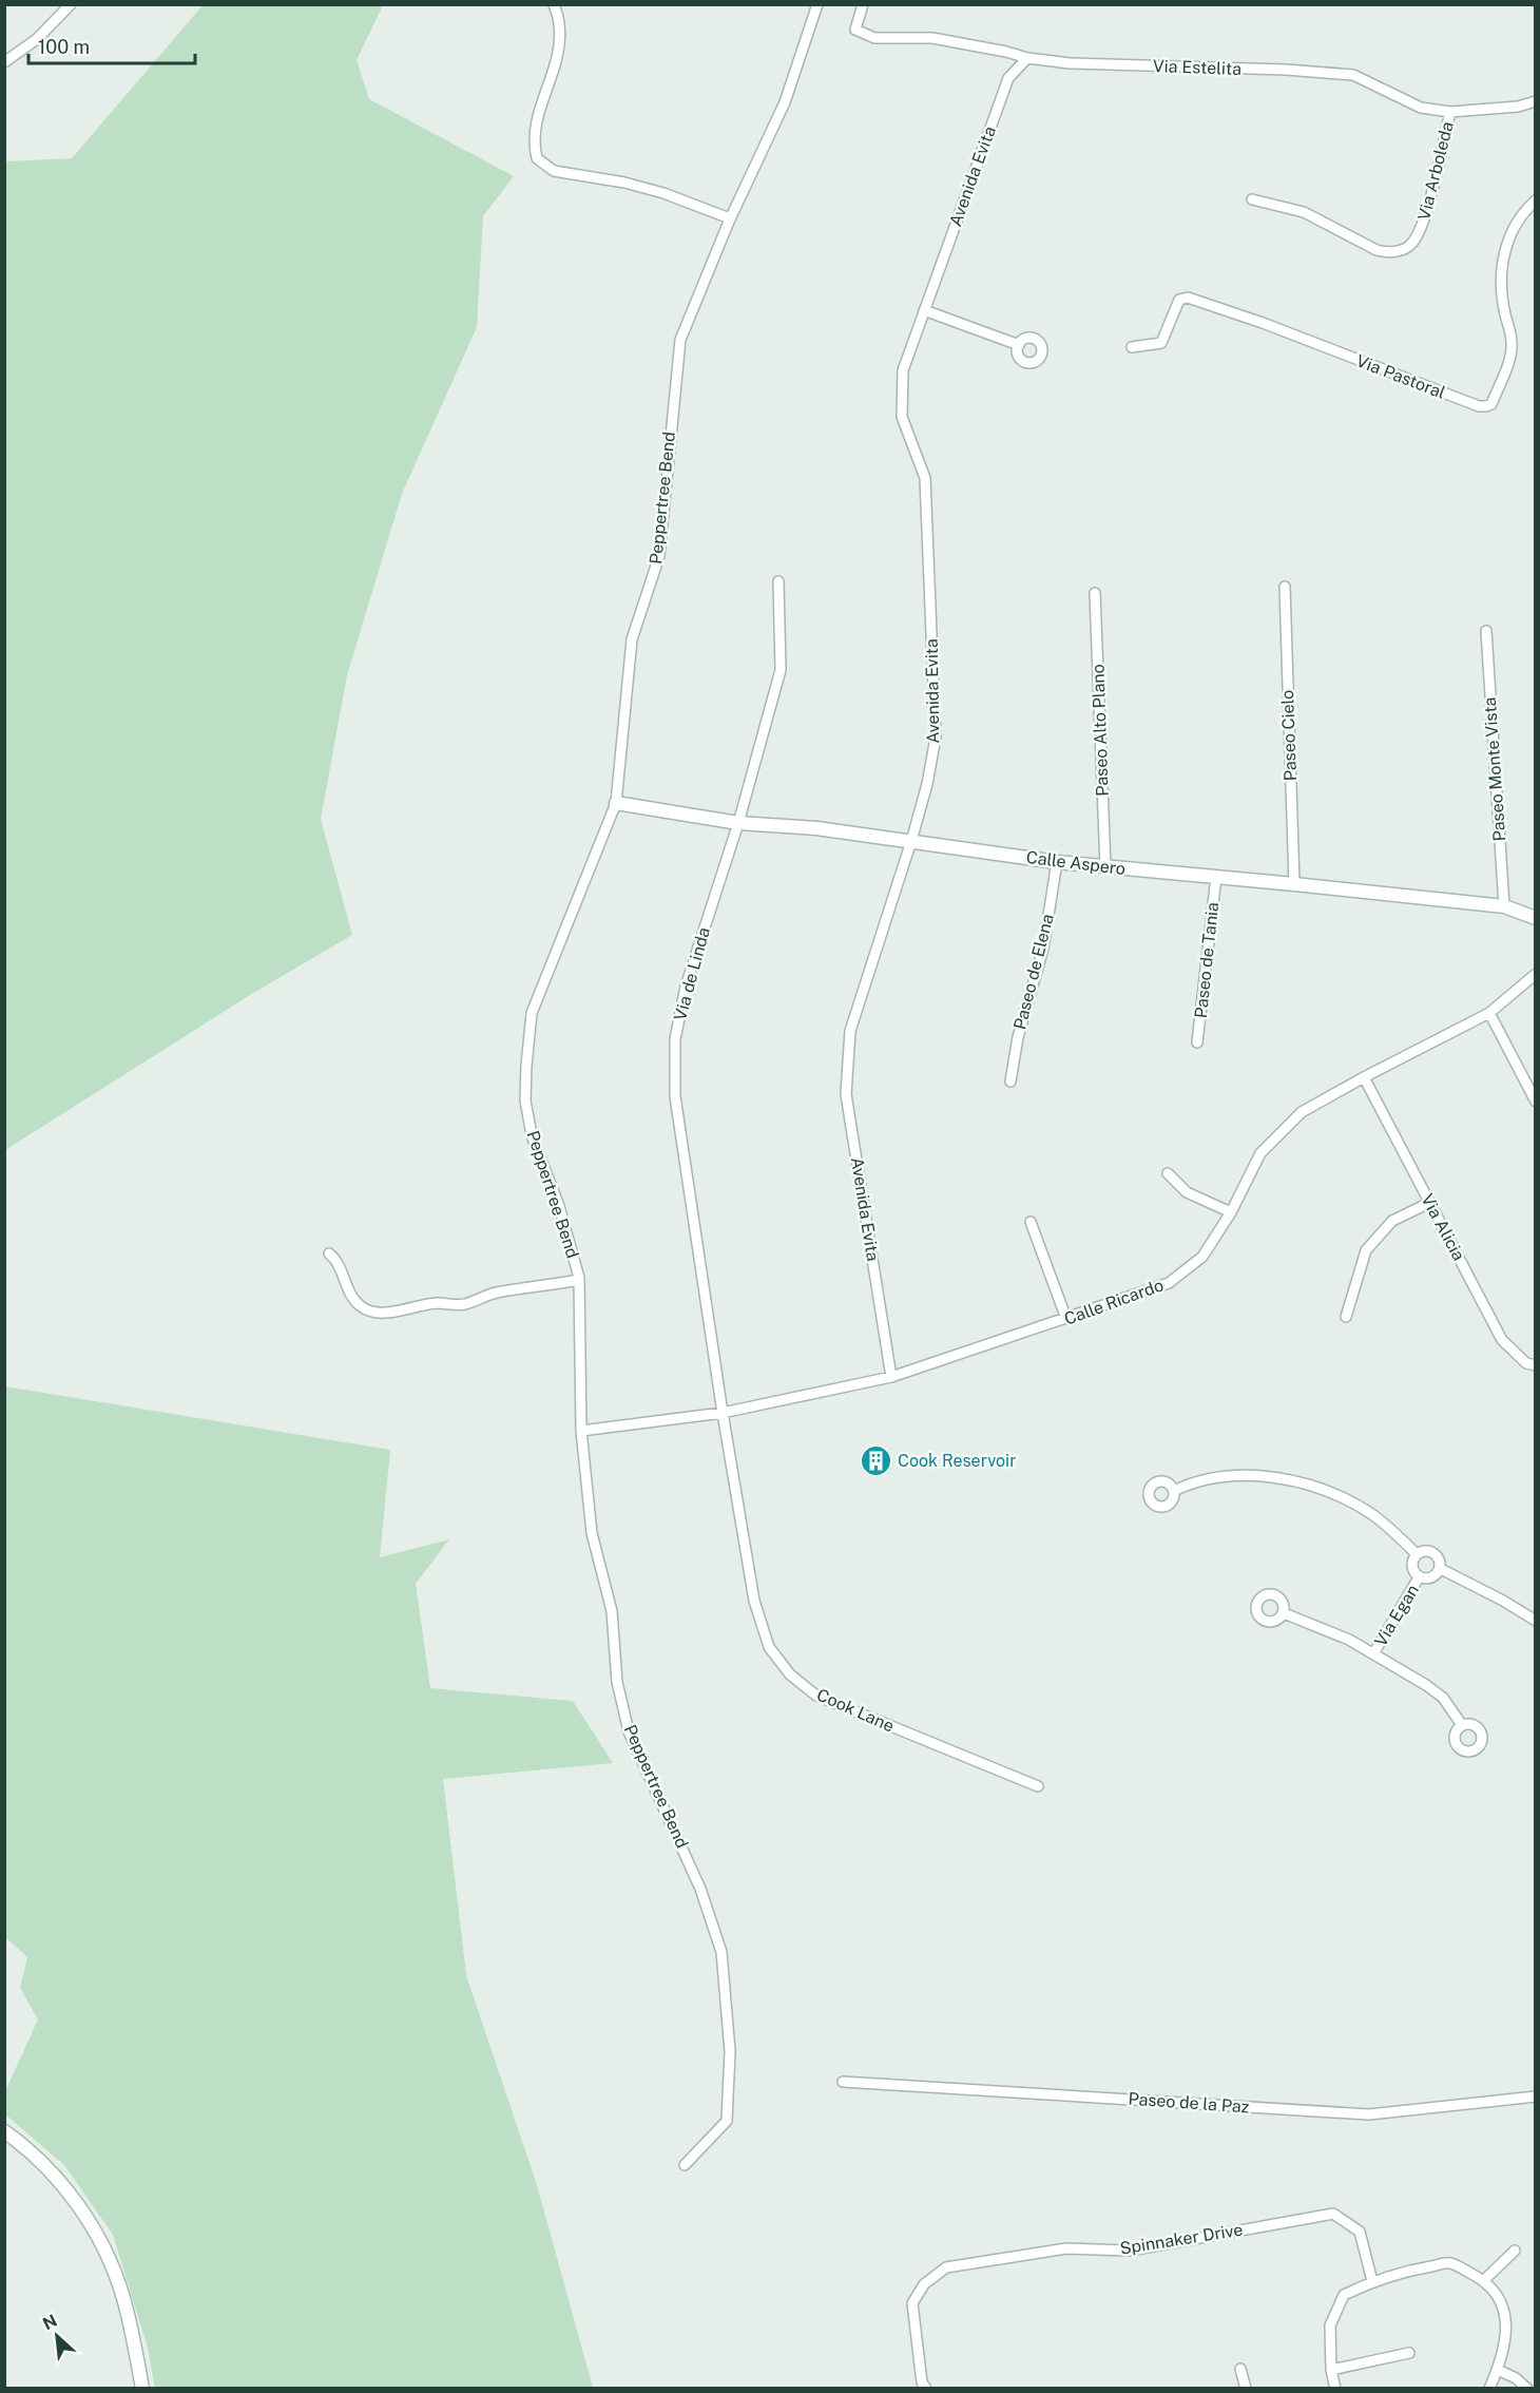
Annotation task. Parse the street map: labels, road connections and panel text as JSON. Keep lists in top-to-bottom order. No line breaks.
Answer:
{"streets":{"street":["Via Estelita","Via Arboleda","Avenida Evita","Via Pastoral","Peppertree Bend","Paseo Alto Plano","Paseo Cielo","Paseo Monte Vista","Calle Aspero","Paseo de Tania","Paseo de Elena","Via de Linda","Via Alicia","Calle Ricardo","Via Egan","Cook Lane","Paseo de la Paz","Spinnaker Drive"]},"crossings":[["Via Estelita","Via Arboleda"],["Via Estelita","Avenida Evita"],["Avenida Evita","Calle Aspero"],["Avenida Evita","Calle Ricardo"],["Peppertree Bend","Calle Aspero"],["Peppertree Bend","Calle Ricardo"],["Paseo Alto Plano","Calle Aspero"],["Paseo Cielo","Calle Aspero"],["Paseo Monte Vista","Calle Aspero"],["Calle Aspero","Paseo de Tania"],["Calle Aspero","Paseo de Elena"],["Calle Aspero","Via de Linda"],["Via de Linda","Calle Ricardo"],["Via de Linda","Cook Lane"],["Via Alicia","Calle Ricardo"],["Calle Ricardo","Cook Lane"]],"places":{"building":["Cook Reservoir"]},"scale_bar":"100 m","north":"top left"}
